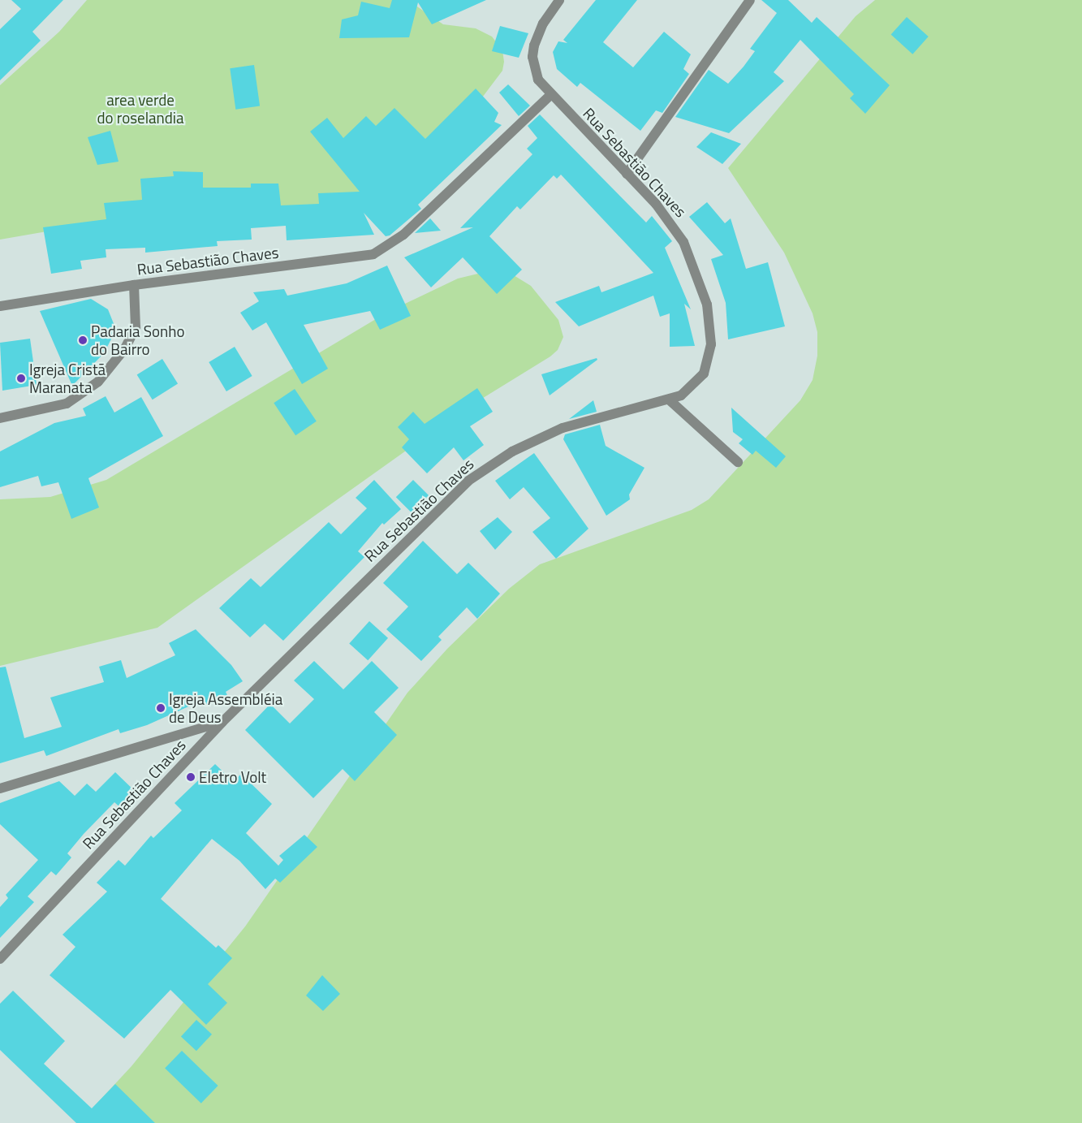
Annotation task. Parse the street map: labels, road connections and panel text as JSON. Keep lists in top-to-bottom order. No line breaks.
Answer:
{"streets":{"street":["Rua Sebastião Chaves"]},"parks":["area verde do roselandia"],"places":["Padaria Sonho do Bairro","Igreja Cristã Maranata","Igreja Assembléia de Deus","Eletro Volt"]}
